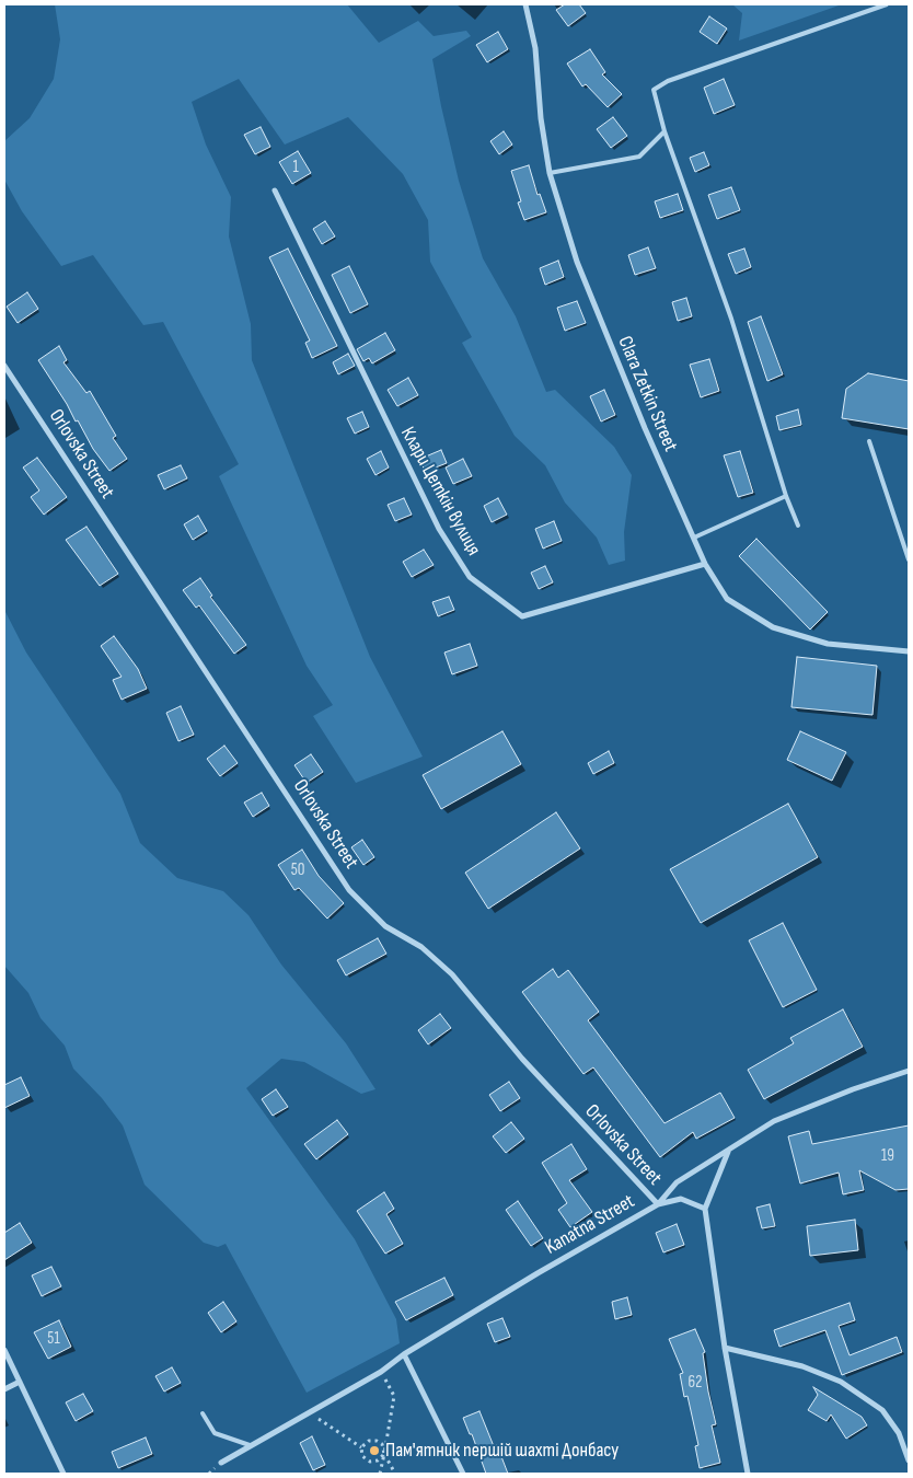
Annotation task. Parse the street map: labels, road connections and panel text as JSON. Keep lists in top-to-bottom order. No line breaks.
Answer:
{"streets":{"street":["Clara Zetkin Street","Orlovska Street","Клари Цеткін вулиця","Kanatna Street"]},"crossings":[["Clara Zetkin Street","Клари Цеткін вулиця"],["Orlovska Street","Kanatna Street"]],"places":["Пам'ятник першій шахті Донбасу"],"house_numbers":["1","50","19","51","62"]}
